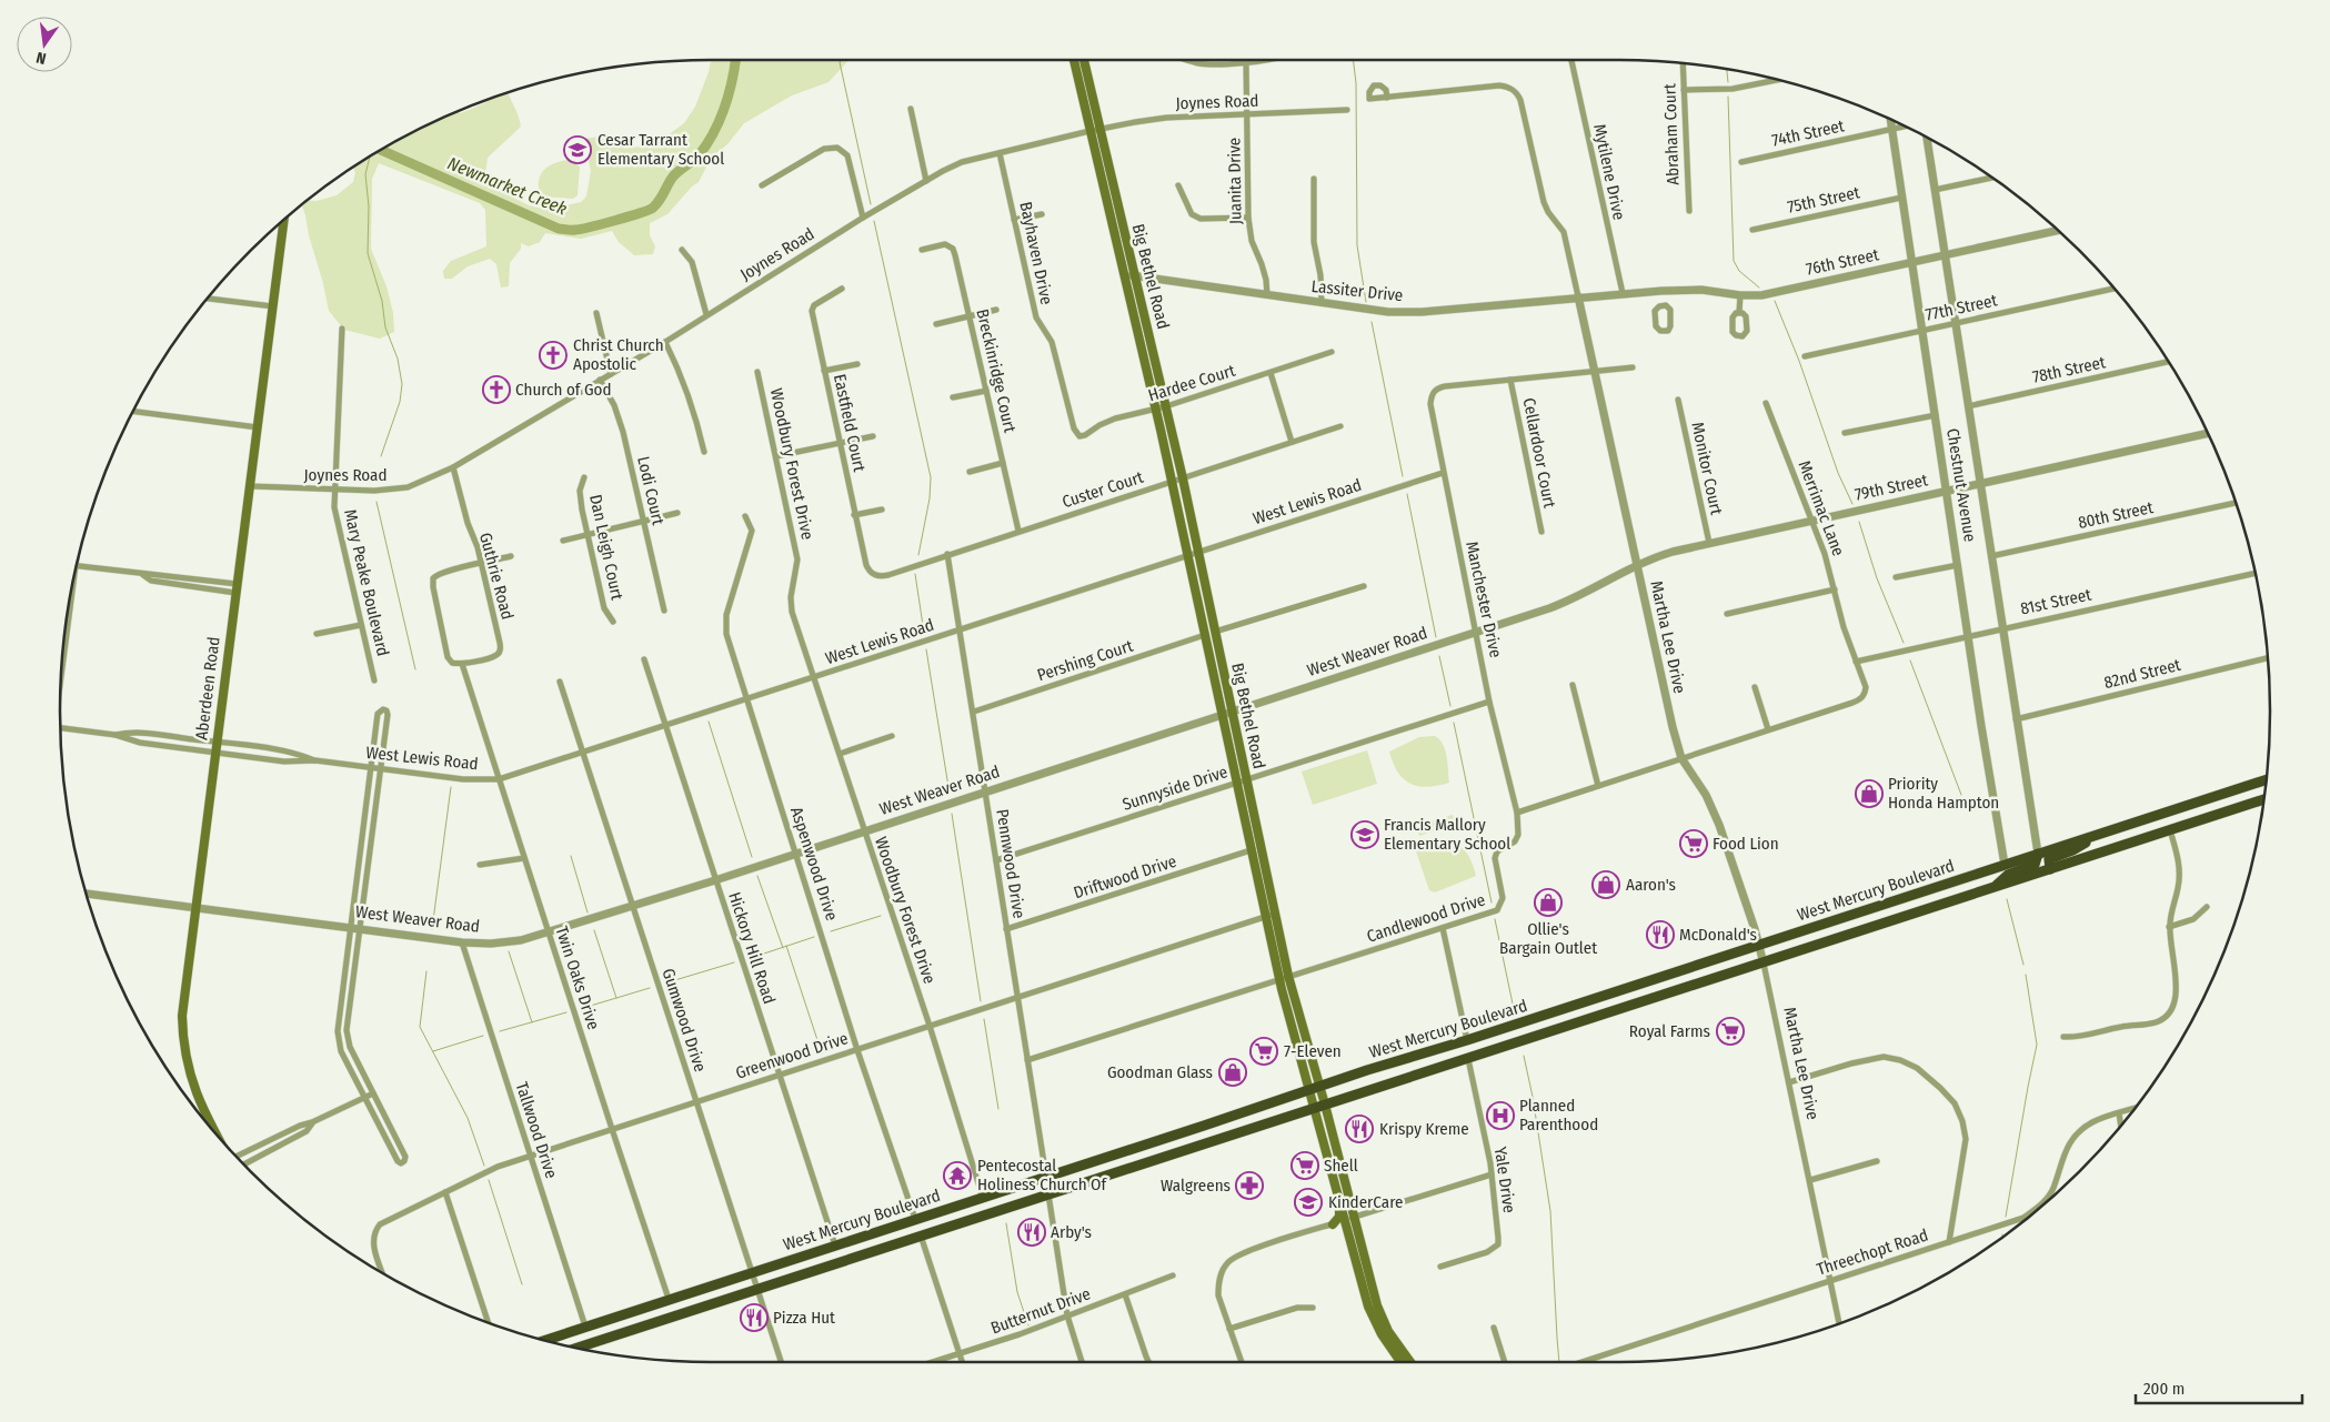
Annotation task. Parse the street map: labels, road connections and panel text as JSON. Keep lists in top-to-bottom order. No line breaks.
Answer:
{"streets":{"highway":["West Mercury Boulevard"],"main road":["Big Bethel Road","Aberdeen Road"],"street":["Joynes Road","74th Street","Abraham Court","Mytilene Drive","Juanita Drive","75th Street","Bayhaven Drive","76th Street","Lassiter Drive","77th Street","78th Street","Breckinridge Court","Hardee Court","Eastfield Court","Cellardoor Court","Woodbury Forest Drive","Monitor Court","Chestnut Avenue","79th Street","Custer Court","Lodi Court","West Lewis Road","Merrimac Lane","80th Street","Dan Leigh Court","Guthrie Road","Mary Peake Boulevard","Manchester Drive","81st Street","Martha Lee Drive","West Weaver Road","Pershing Court","82nd Street","Sunnyside Drive","Aspenwood Drive","Pennwood Drive","Driftwood Drive","Candlewood Drive","Hickory Hill Road","Twin Oaks Drive","Gumwood Drive","Greenwood Drive","Tallwood Drive","Yale Drive","Threechopt Road","Butternut Drive"]},"crossings":[["Joynes Road","Juanita Drive"],["Joynes Road","Bayhaven Drive"],["Joynes Road","Big Bethel Road"],["Joynes Road","Lodi Court"],["Joynes Road","Guthrie Road"],["Joynes Road","Mary Peake Boulevard"],["Joynes Road","Aberdeen Road"],["74th Street","Chestnut Avenue"],["Mytilene Drive","76th Street"],["Mytilene Drive","Lassiter Drive"],["Juanita Drive","Lassiter Drive"],["75th Street","Chestnut Avenue"],["Bayhaven Drive","Hardee Court"],["76th Street","Lassiter Drive"],["76th Street","Chestnut Avenue"],["Big Bethel Road","Lassiter Drive"],["Big Bethel Road","Hardee Court"],["Big Bethel Road","Custer Court"],["Big Bethel Road","West Lewis Road"],["Big Bethel Road","West Weaver Road"],["Big Bethel Road","Pershing Court"],["Big Bethel Road","Sunnyside Drive"],["Big Bethel Road","Driftwood Drive"],["Big Bethel Road","West Mercury Boulevard"],["Big Bethel Road","Candlewood Drive"],["Big Bethel Road","Greenwood Drive"],["Lassiter Drive","Martha Lee Drive"],["77th Street","Chestnut Avenue"],["78th Street","Chestnut Avenue"],["Breckinridge Court","Custer Court"],["Eastfield Court","Custer Court"],["Cellardoor Court","Manchester Drive"],["Woodbury Forest Drive","West Lewis Road"],["Woodbury Forest Drive","West Weaver Road"],["Woodbury Forest Drive","West Mercury Boulevard"],["Woodbury Forest Drive","Greenwood Drive"],["Monitor Court","79th Street"],["Chestnut Avenue","79th Street"],["Chestnut Avenue","80th Street"],["Chestnut Avenue","81st Street"],["Chestnut Avenue","82nd Street"],["Chestnut Avenue","West Mercury Boulevard"],["79th Street","Merrimac Lane"],["79th Street","West Weaver Road"],["Custer Court","Pennwood Drive"],["West Lewis Road","Manchester Drive"],["West Lewis Road","Aberdeen Road"],["West Lewis Road","Aspenwood Drive"],["West Lewis Road","Pennwood Drive"],["West Lewis Road","Hickory Hill Road"],["West Lewis Road","Twin Oaks Drive"],["West Lewis Road","Gumwood Drive"],["Merrimac Lane","81st Street"],["Guthrie Road","Twin Oaks Drive"],["Manchester Drive","West Weaver Road"],["Manchester Drive","Sunnyside Drive"],["Manchester Drive","Candlewood Drive"],["Martha Lee Drive","West Weaver Road"],["Martha Lee Drive","West Mercury Boulevard"],["Martha Lee Drive","Threechopt Road"],["West Weaver Road","Aberdeen Road"],["West Weaver Road","Aspenwood Drive"],["West Weaver Road","Pennwood Drive"],["West Weaver Road","Hickory Hill Road"],["West Weaver Road","Twin Oaks Drive"],["West Weaver Road","Gumwood Drive"],["West Weaver Road","Tallwood Drive"],["Pershing Court","Pennwood Drive"],["Sunnyside Drive","Pennwood Drive"],["Aspenwood Drive","West Mercury Boulevard"],["Aspenwood Drive","Greenwood Drive"],["Pennwood Drive","Driftwood Drive"],["Pennwood Drive","West Mercury Boulevard"],["Pennwood Drive","Candlewood Drive"],["Pennwood Drive","Greenwood Drive"],["West Mercury Boulevard","Hickory Hill Road"],["West Mercury Boulevard","Twin Oaks Drive"],["West Mercury Boulevard","Gumwood Drive"],["West Mercury Boulevard","Tallwood Drive"],["West Mercury Boulevard","Yale Drive"],["Hickory Hill Road","Greenwood Drive"],["Twin Oaks Drive","Greenwood Drive"],["Gumwood Drive","Greenwood Drive"],["Greenwood Drive","Tallwood Drive"]],"water":["Newmarket Creek"],"places":{"school or university":["Cesar Tarrant Elementary School","Francis Mallory Elementary School","KinderCare"],"church":["Christ Church Apostolic","Church of God"],"shop":["Priority Honda Hampton","Aaron's","Ollie's Bargain Outlet","Goodman Glass"],"supermarket":["Food Lion","Royal Farms","7-Eleven","Shell"],"restaurant":["McDonald's","Krispy Kreme","Arby's","Pizza Hut"],"hospital":["Planned Parenthood"],"temple":["Pentecostal Holiness Church Of"],"pharmacy":["Walgreens"]},"scale_bar":"200 m","north":"bottom"}
